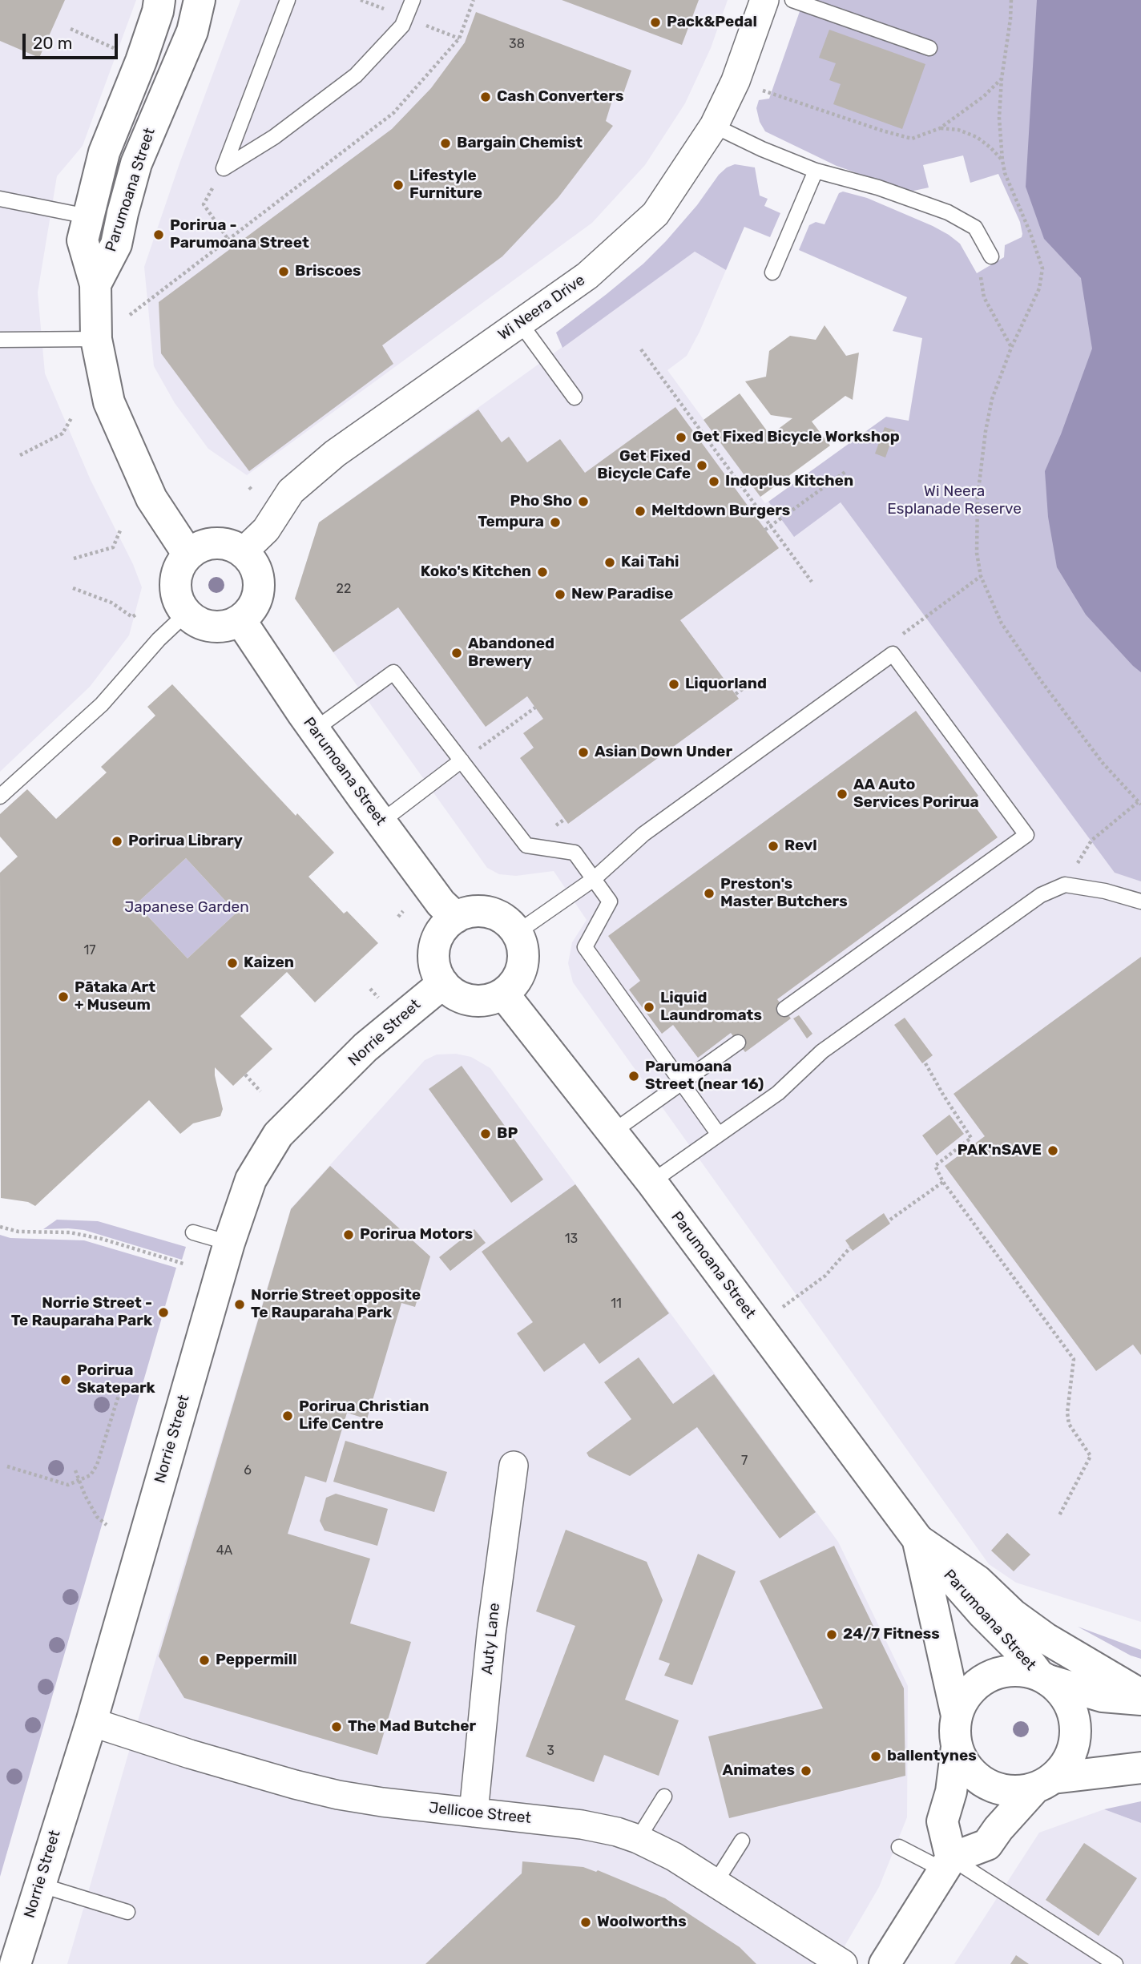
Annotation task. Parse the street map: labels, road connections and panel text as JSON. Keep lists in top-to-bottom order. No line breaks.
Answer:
{"streets":{"main road":["Parumoana Street","Norrie Street"],"street":["Wi Neera Drive","Auty Lane","Jellicoe Street"]},"crossings":[["Parumoana Street","Wi Neera Drive"],["Parumoana Street","Norrie Street"],["Norrie Street","Jellicoe Street"],["Auty Lane","Jellicoe Street"]],"parks":["Wi Neera Esplanade Reserve","Japanese Garden"],"places":["Pack&Pedal","Cash Converters","Bargain Chemist","Lifestyle Furniture","Porirua - Parumoana Street","Briscoes","Get Fixed Bicycle Workshop","Get Fixed Bicycle Cafe","Indoplus Kitchen","Pho Sho","Meltdown Burgers","Tempura","Kai Tahi","Koko's Kitchen","New Paradise","Abandoned Brewery","Liquorland","Asian Down Under","AA Auto Services Porirua","Porirua Library","Revl","Preston's Master Butchers","Kaizen","Pātaka Art + Museum","Liquid Laundromats","Parumoana Street (near 16)","BP","PAK'nSAVE","Porirua Motors","Norrie Street opposite Te Rauparaha Park","Norrie Street - Te Rauparaha Park","Porirua Skatepark","Porirua Christian Life Centre","24/7 Fitness","Peppermill","The Mad Butcher","ballentynes","Animates","Woolworths"],"house_numbers":["38","22","17","13","11","7","6","4A","3"],"scale_bar":"20 m"}
